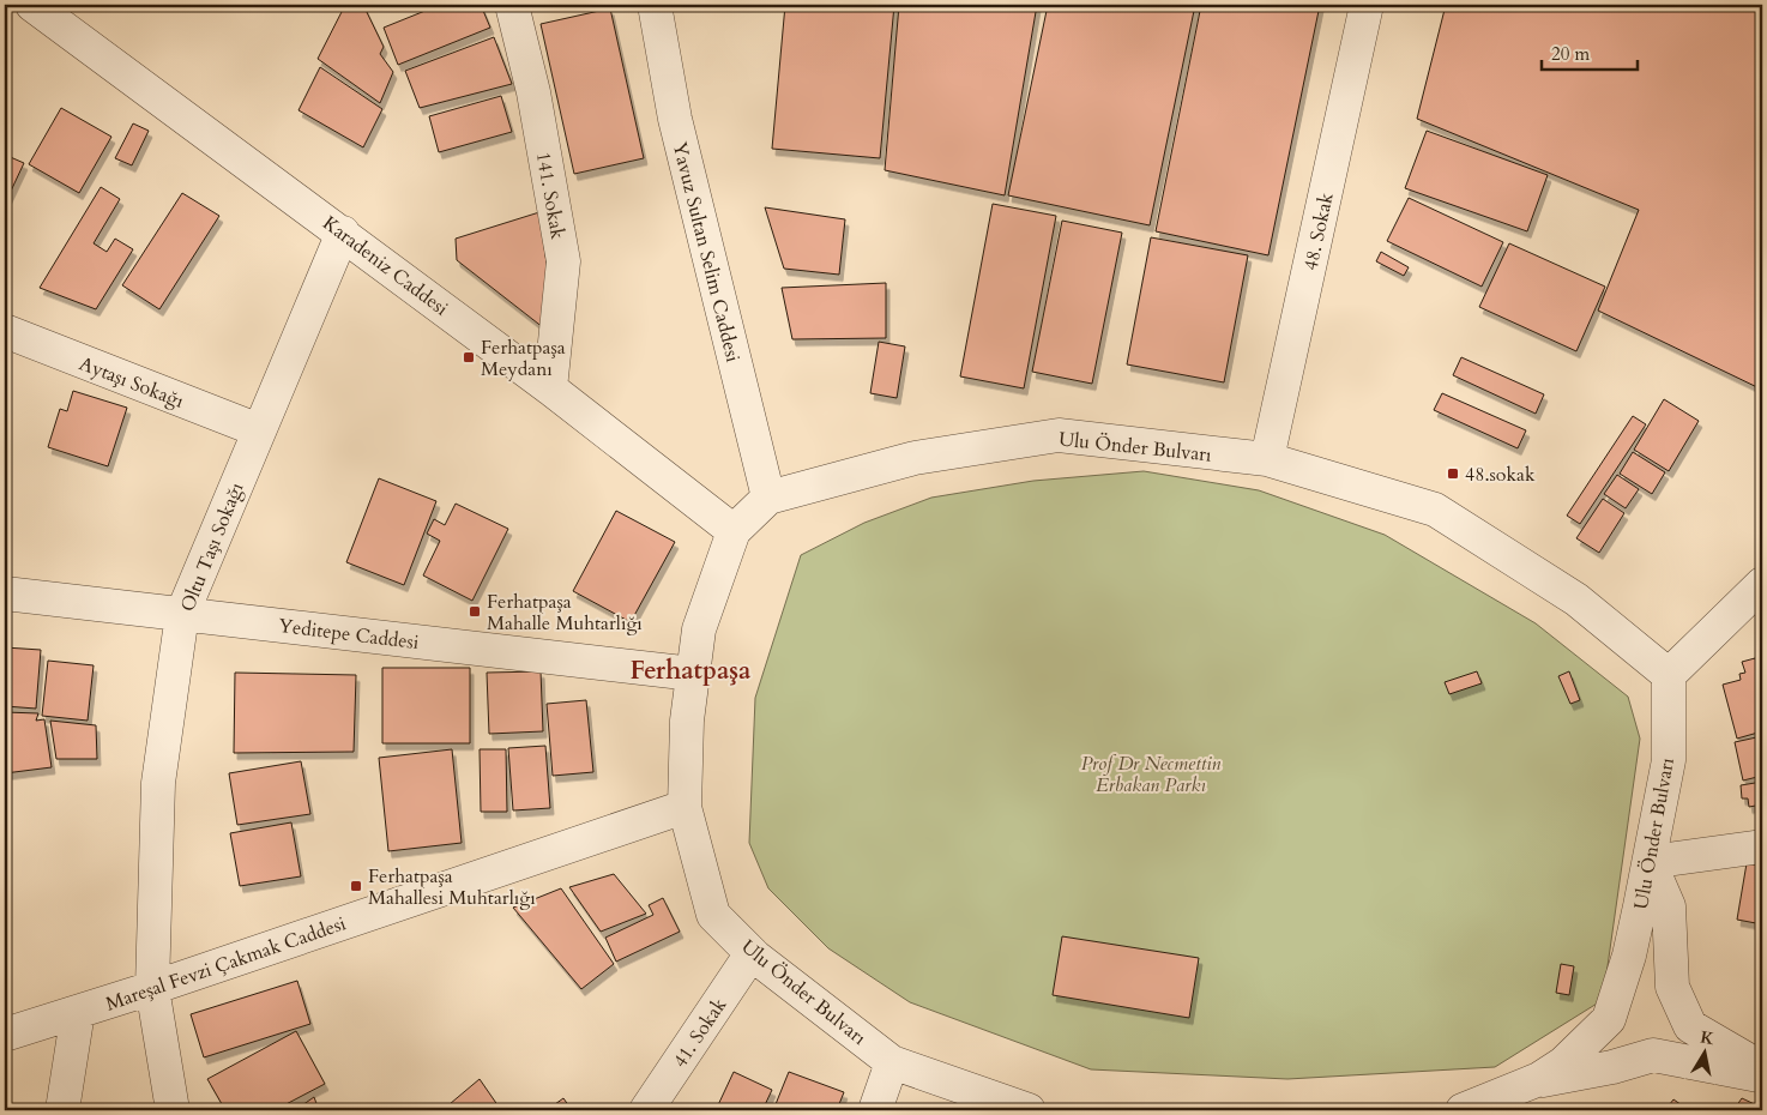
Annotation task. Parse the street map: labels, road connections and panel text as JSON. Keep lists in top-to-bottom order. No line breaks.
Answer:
{"streets":{"street":["141. Sokak","48. Sokak","Yavuz Sultan Selim Caddesi","Karadeniz Caddesi","Aytaşı Sokağı","Ulu Önder Bulvarı","Oltu Taşı Sokağı","Yeditepe Caddesi","Mareşal Fevzi Çakmak Caddesi","41. Sokak"]},"crossings":[["141. Sokak","Karadeniz Caddesi"],["48. Sokak","Ulu Önder Bulvarı"],["Yavuz Sultan Selim Caddesi","Ulu Önder Bulvarı"],["Karadeniz Caddesi","Ulu Önder Bulvarı"],["Karadeniz Caddesi","Oltu Taşı Sokağı"],["Aytaşı Sokağı","Oltu Taşı Sokağı"],["Ulu Önder Bulvarı","Yeditepe Caddesi"],["Ulu Önder Bulvarı","Mareşal Fevzi Çakmak Caddesi"],["Ulu Önder Bulvarı","41. Sokak"],["Oltu Taşı Sokağı","Yeditepe Caddesi"],["Oltu Taşı Sokağı","Mareşal Fevzi Çakmak Caddesi"]],"districts":["Ferhatpaşa"],"parks":["Prof Dr Necmettin Erbakan Parkı"],"places":{"transit":["Ferhatpaşa Meydanı","48.sokak","Ferhatpaşa Mahalle Muhtarlığı","Ferhatpaşa Mahallesi Muhtarlığı"]},"scale_bar":"20 m","north":"top"}
